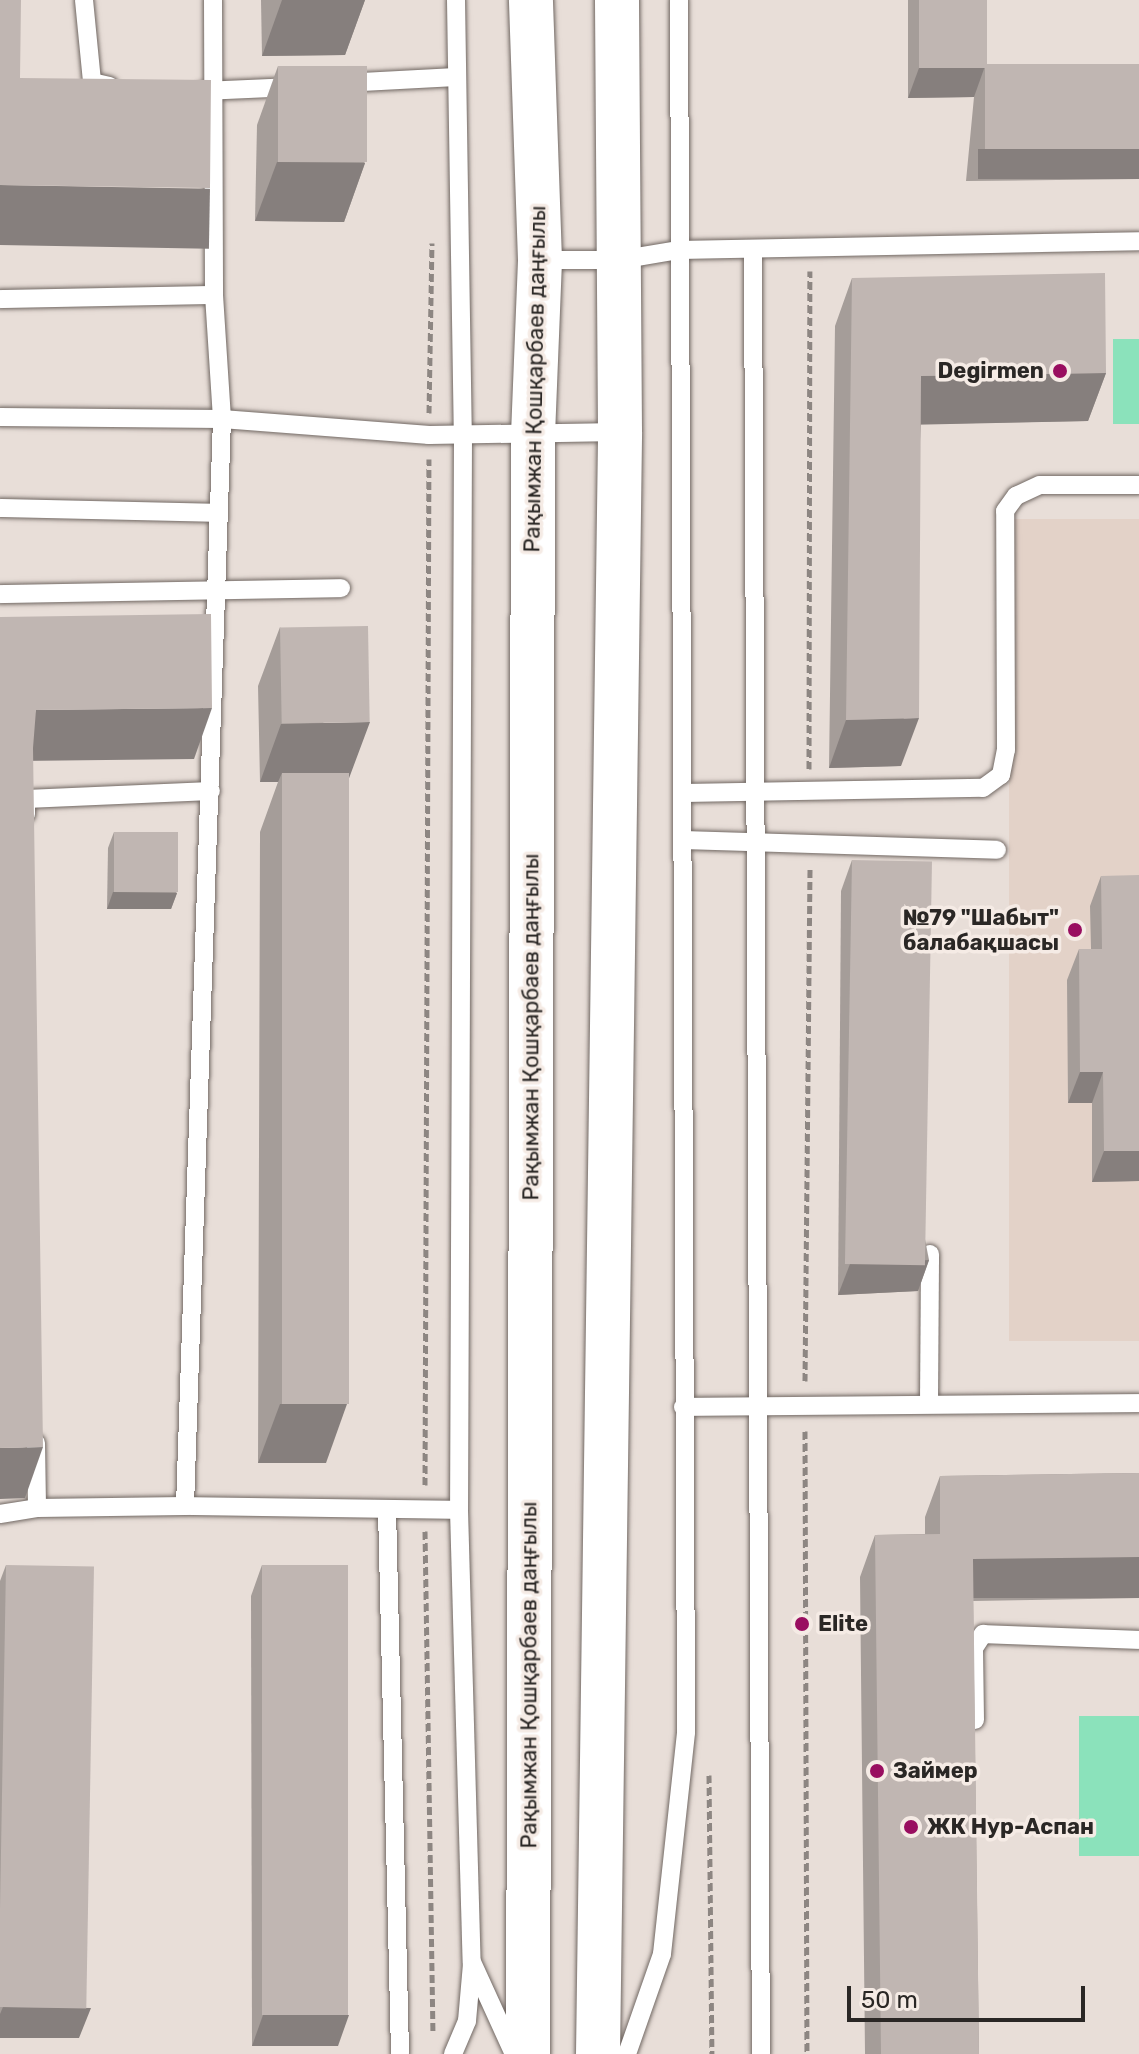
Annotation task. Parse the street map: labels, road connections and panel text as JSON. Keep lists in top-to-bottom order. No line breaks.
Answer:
{"streets":{"main road":["Рақымжан Қошқарбаев даңғылы"]},"places":["Degirmen","№79 \"Шабыт\" балабақшасы","Elite","Займер","ЖК Нур-Аспан"],"scale_bar":"50 m"}
